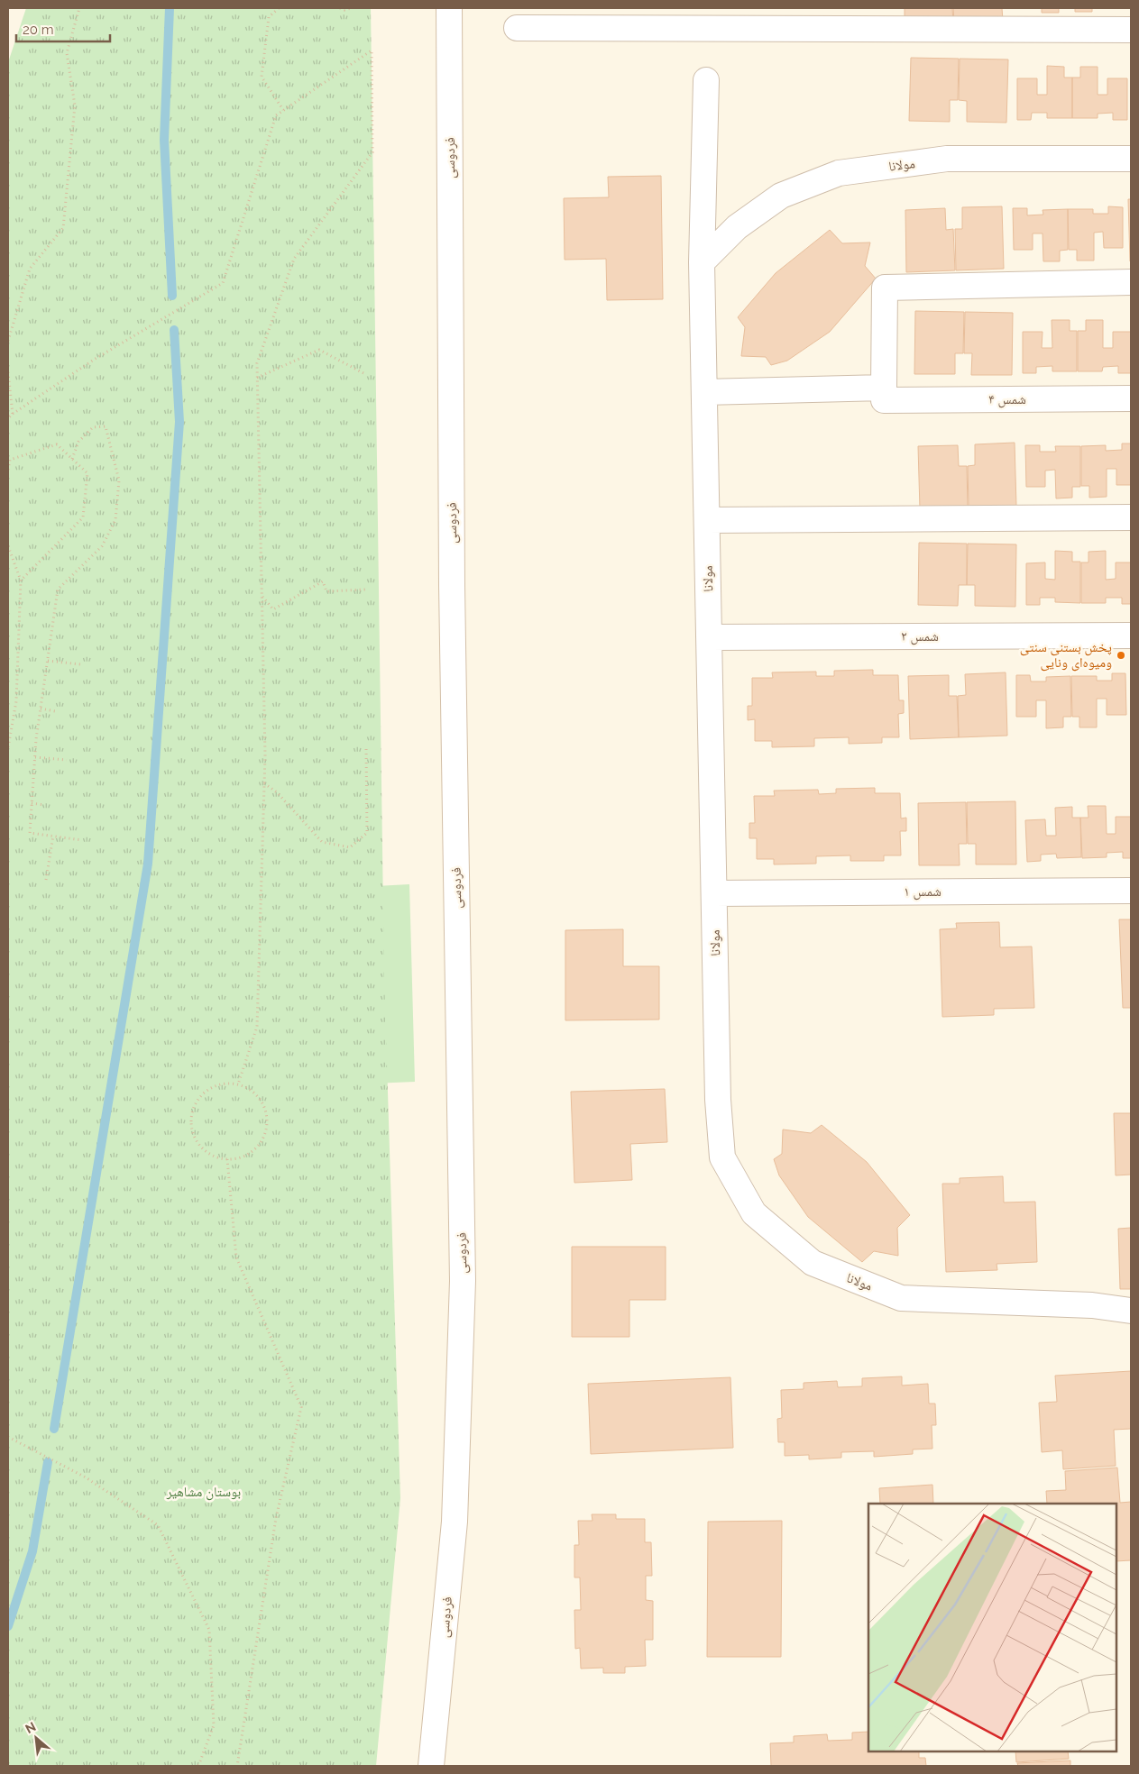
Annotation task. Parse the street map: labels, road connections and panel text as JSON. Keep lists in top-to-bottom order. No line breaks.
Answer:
{"streets":{"street":["فردوسی","مولانا","شمس ۴","شمس ۲","شمس ۱"]},"crossings":[["مولانا","شمس ۴"],["مولانا","شمس ۲"],["مولانا","شمس ۱"]],"parks":["بوستان مشاهیر"],"places":["پخش بستنی سنتی ومیوه‌ای ونایی"],"scale_bar":"20 m","north":"top left"}
